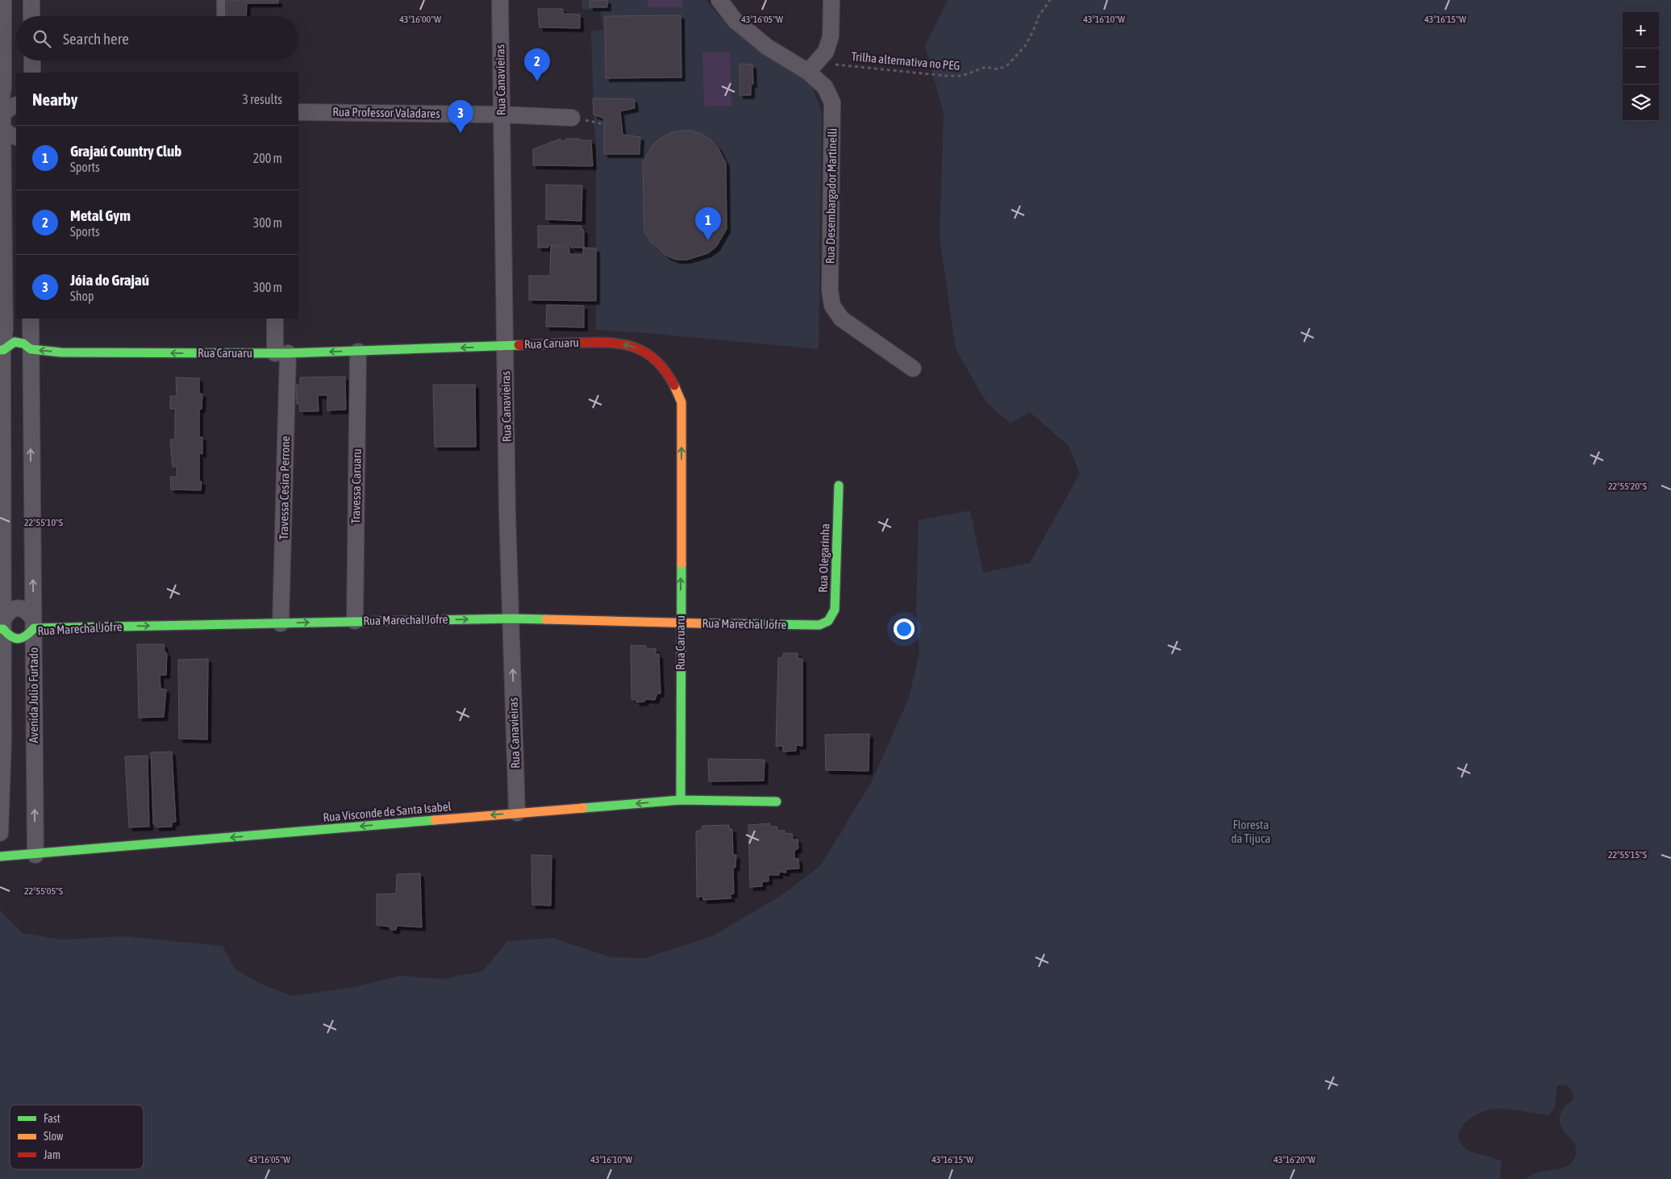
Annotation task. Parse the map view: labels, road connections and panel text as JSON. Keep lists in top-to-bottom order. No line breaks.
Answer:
{"streets":{"street":["Rua Canavieiras","Rua Professor Valadares","Rua Desembargador Martinelli","Rua Caruaru","Travessa Caruaru","Travessa Cesira Perrone","Rua Olegarinha","Rua Marechal Jofre","Avenida Julio Furtado","Rua Visconde de Santa Isabel"],"path":["Trilha alternativa no PEG"]},"crossings":[["Trilha alternativa no PEG","Rua Desembargador Martinelli"],["Rua Canavieiras","Rua Professor Valadares"],["Rua Canavieiras","Rua Caruaru"],["Rua Canavieiras","Rua Marechal Jofre"],["Rua Canavieiras","Rua Visconde de Santa Isabel"],["Rua Caruaru","Travessa Caruaru"],["Rua Caruaru","Travessa Cesira Perrone"],["Rua Caruaru","Rua Marechal Jofre"],["Rua Caruaru","Avenida Julio Furtado"],["Rua Caruaru","Rua Visconde de Santa Isabel"],["Travessa Caruaru","Rua Marechal Jofre"],["Travessa Cesira Perrone","Rua Marechal Jofre"],["Rua Olegarinha","Rua Marechal Jofre"],["Rua Marechal Jofre","Avenida Julio Furtado"],["Avenida Julio Furtado","Rua Visconde de Santa Isabel"]],"one_way":["Rua Marechal Jofre","Rua Visconde de Santa Isabel"],"parks":["Floresta da Tijuca"],"legend":["Fast","Slow","Jam"],"page":{"map_buttons":["+","−"],"search":"Search here","pins":["2","3","1"],"heading":["Nearby","3 results"],"list":[{"mark":"1","name":"Grajaú Country Club","note":"Sports","value":"200 m"},{"mark":"2","name":"Metal Gym","note":"Sports","value":"300 m"},{"mark":"3","name":"Jóia do Grajaú","note":"Shop","value":"300 m"}]},"coordinates":["43°16'00\"W","43°16'15\"W","43°16'05\"W","43°16'10\"W","22°55'20\"S","22°55'10\"S","22°55'15\"S","22°55'05\"S","43°16'20\"W"]}
